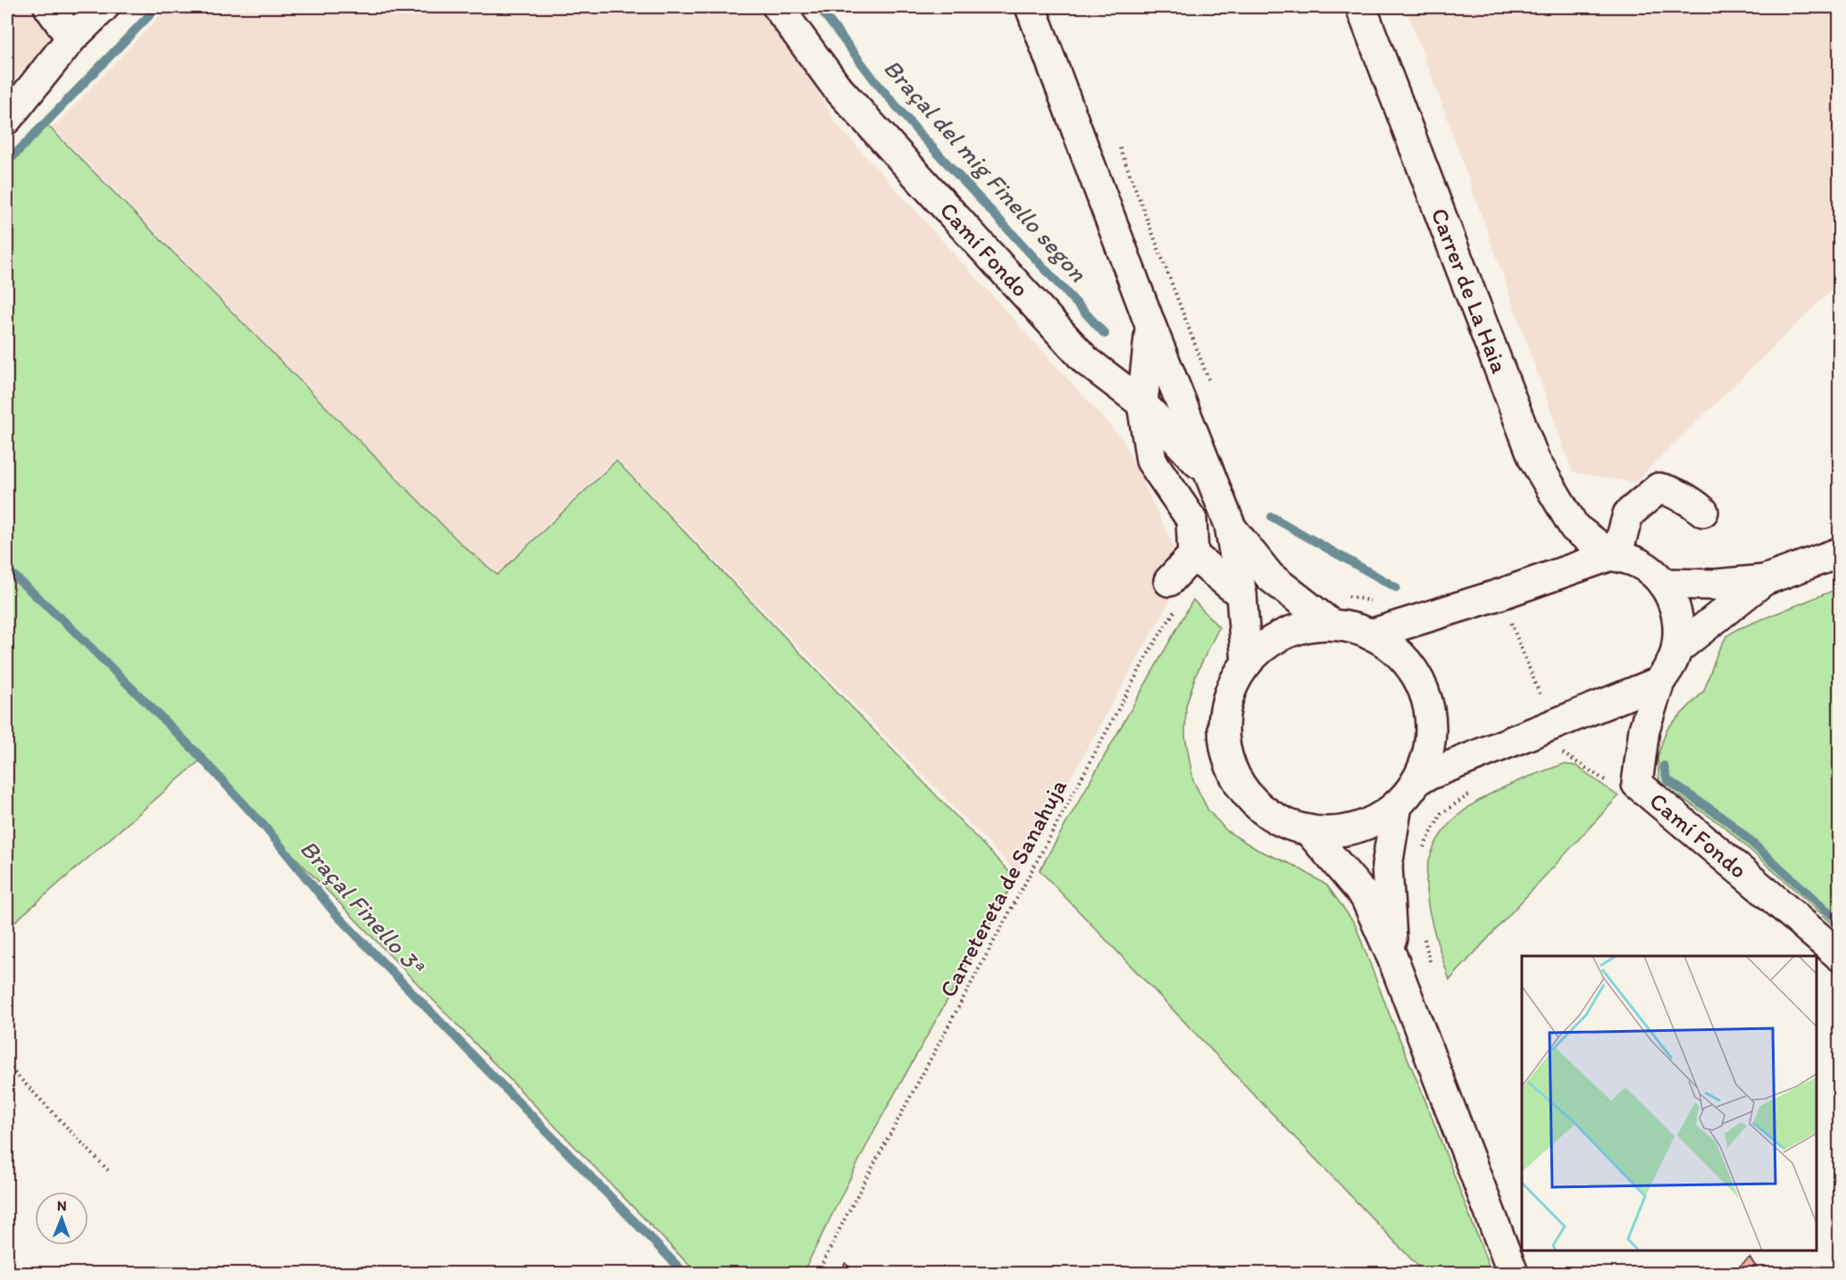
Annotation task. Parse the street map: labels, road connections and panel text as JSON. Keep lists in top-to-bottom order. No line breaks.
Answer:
{"streets":{"street":["Camí Fondo","Carrer de La Haia"],"path":["Carretereta de Sanahuja"]},"water":["Braçal del mig Finello segon","Braçal Finello 3ª"],"north":"top"}
